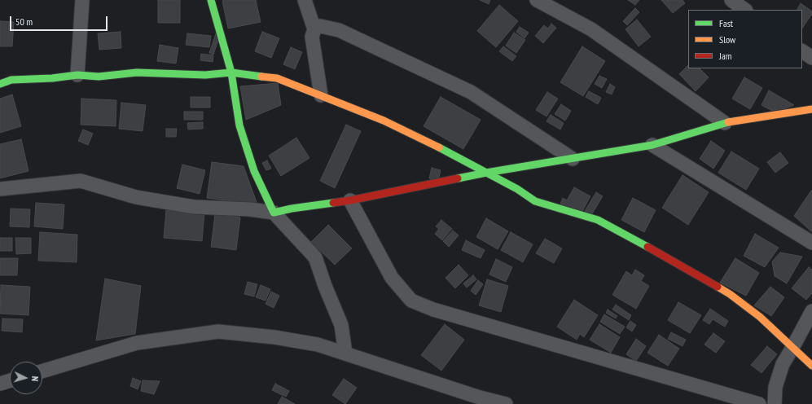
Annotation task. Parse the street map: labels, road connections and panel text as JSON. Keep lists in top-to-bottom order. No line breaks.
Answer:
{"legend":["Fast","Slow","Jam"],"scale_bar":"50 m","north":"right"}
